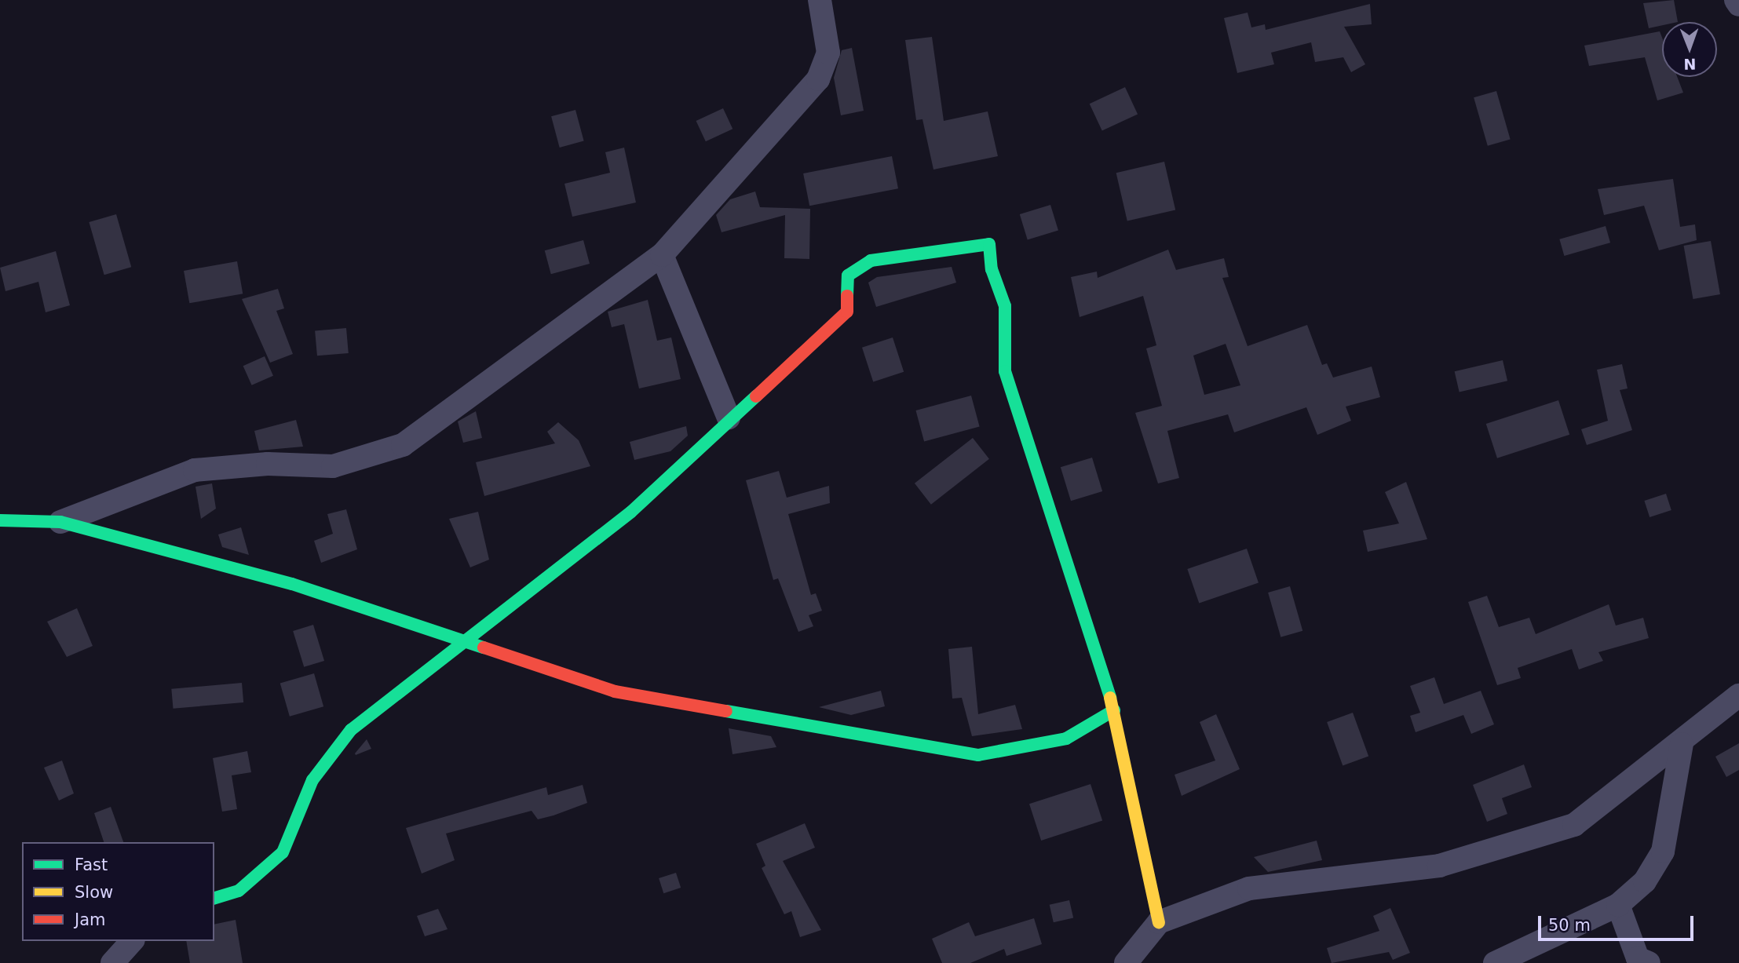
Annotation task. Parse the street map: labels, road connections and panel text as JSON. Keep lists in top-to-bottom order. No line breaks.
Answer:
{"legend":["Fast","Slow","Jam"],"scale_bar":"50 m","north":"bottom"}
